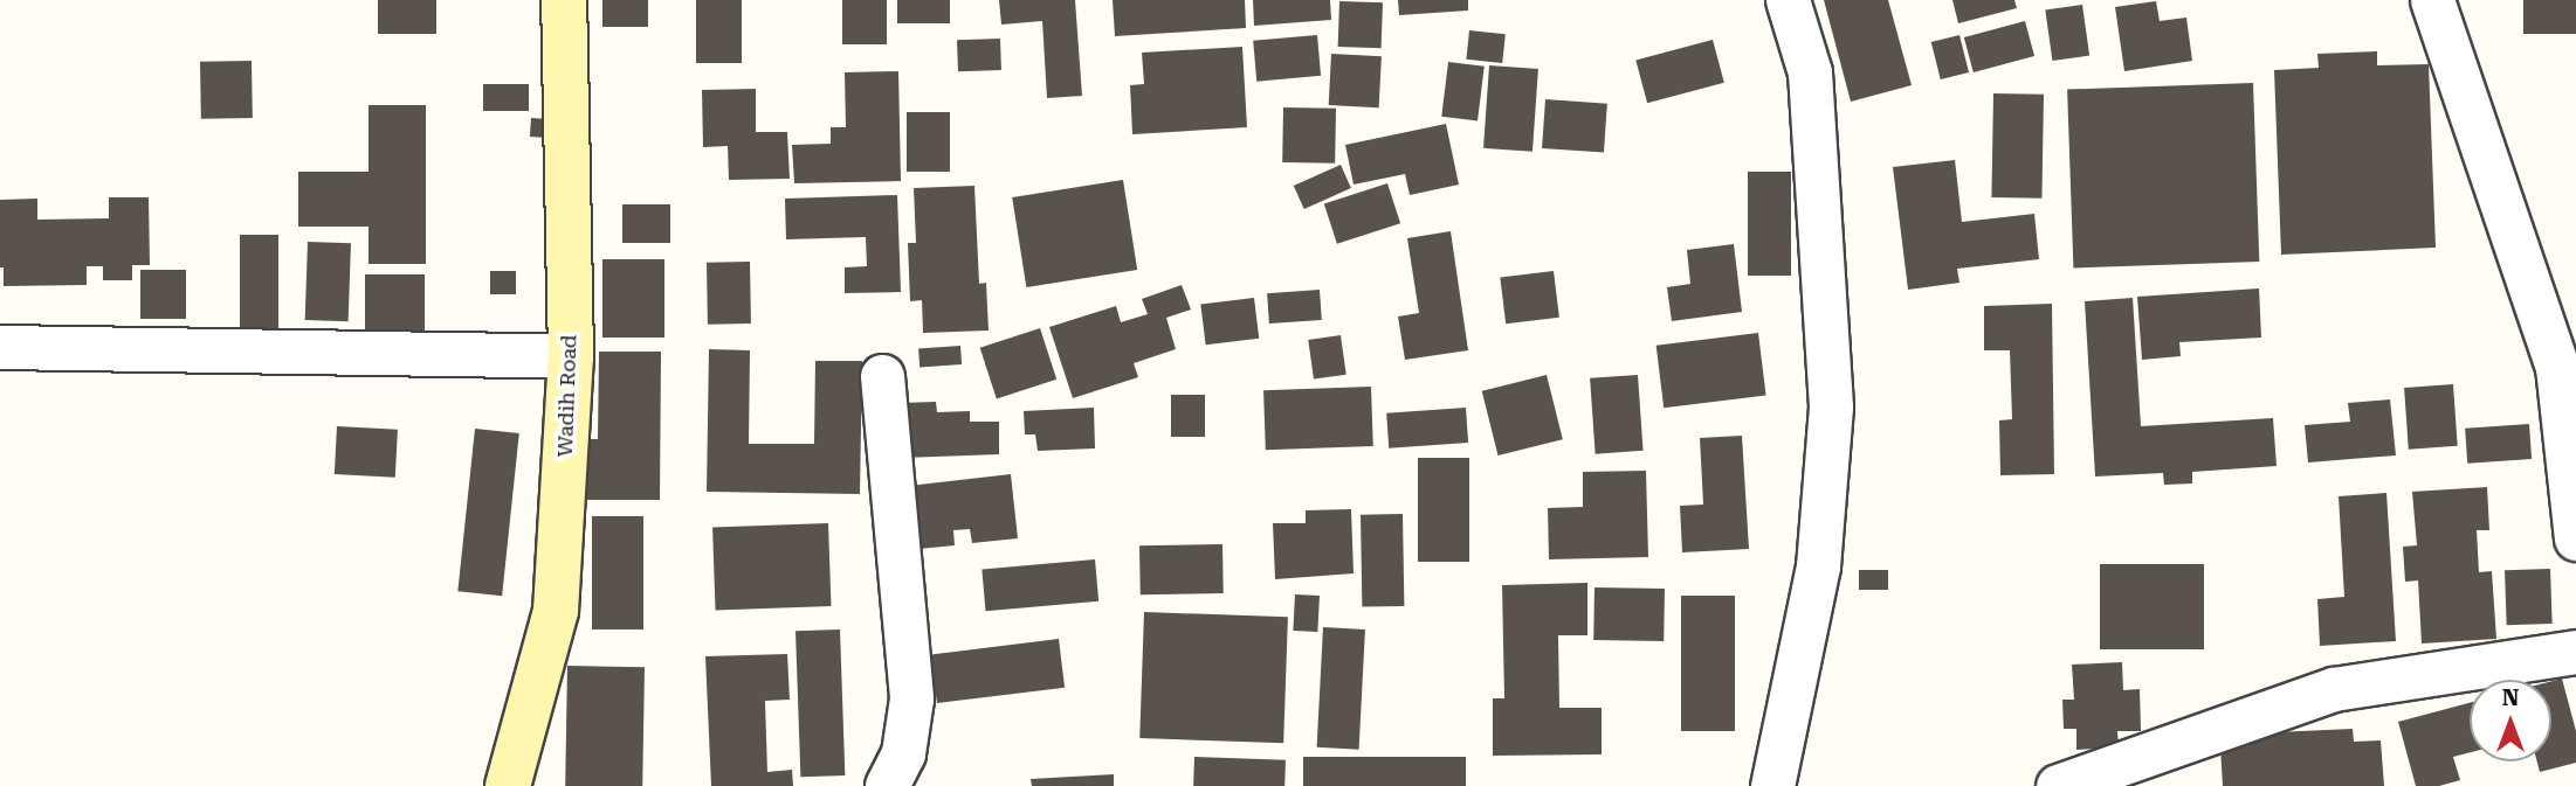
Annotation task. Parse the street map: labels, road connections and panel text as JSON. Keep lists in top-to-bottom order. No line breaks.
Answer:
{"streets":{"street":["Wadih Road"]},"north":"top"}
